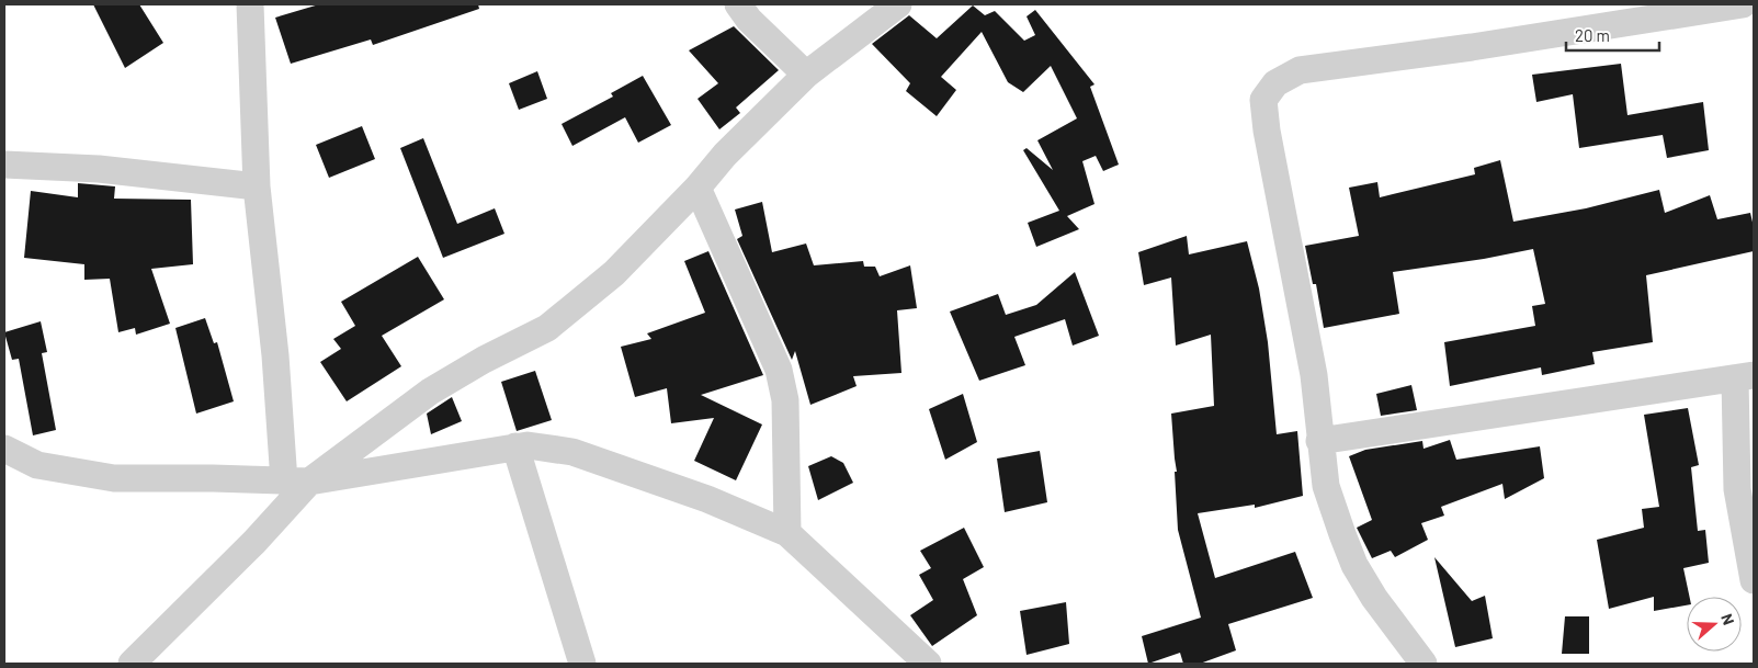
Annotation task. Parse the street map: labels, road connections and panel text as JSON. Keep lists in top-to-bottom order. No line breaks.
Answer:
{"scale_bar":"20 m","north":"right"}
